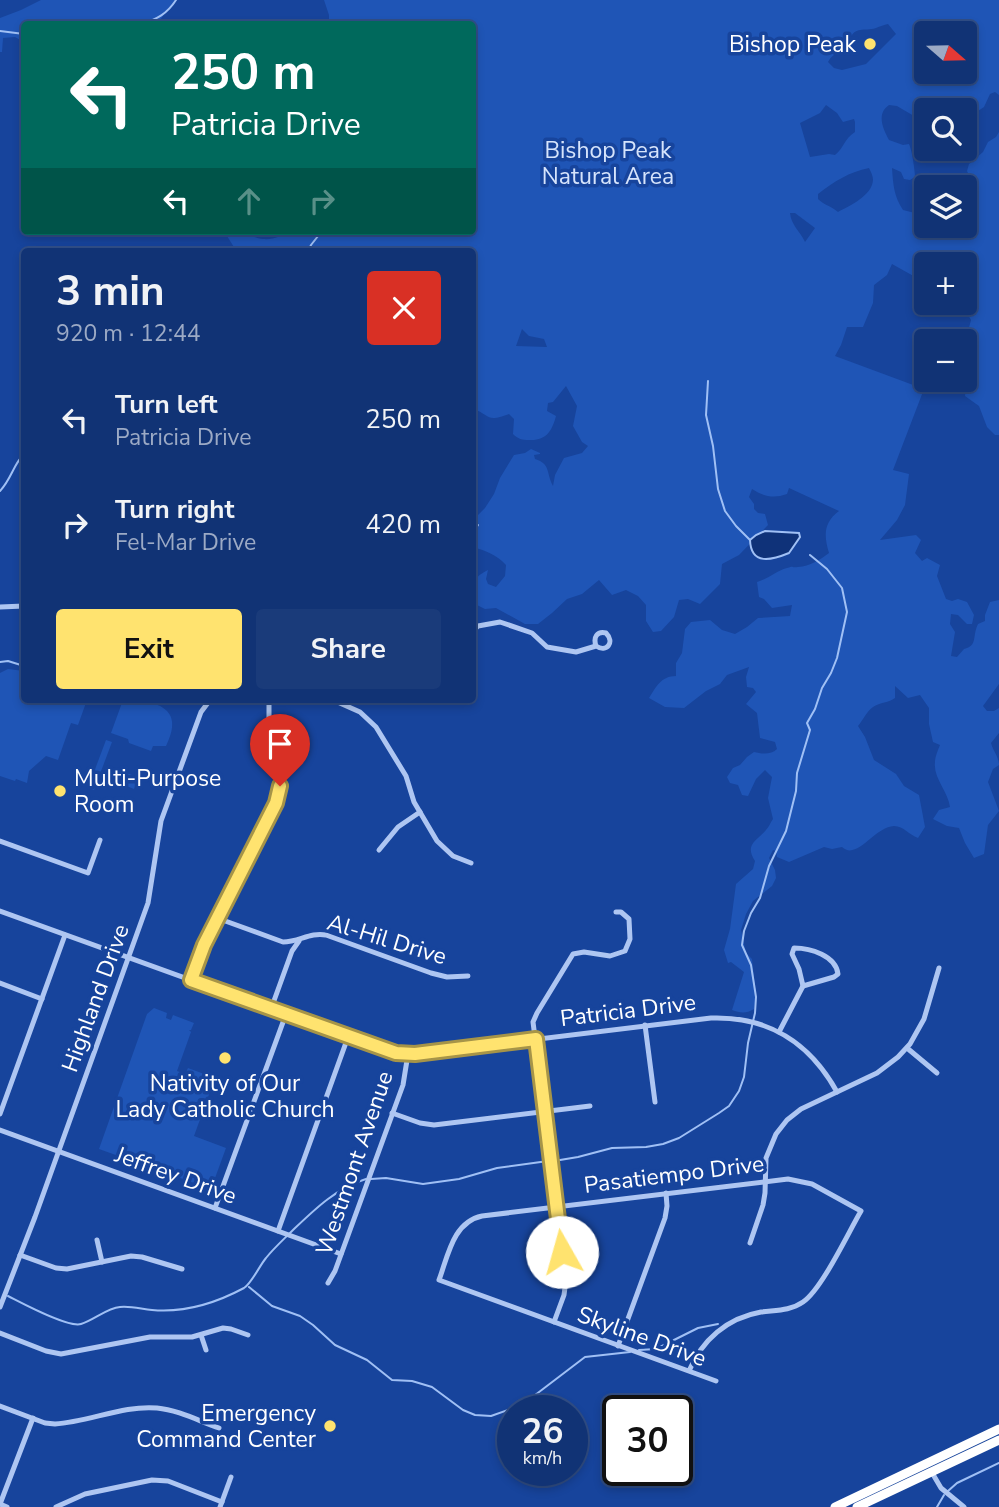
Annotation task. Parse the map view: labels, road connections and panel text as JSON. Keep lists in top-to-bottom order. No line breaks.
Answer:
{"streets":{"street":["Al-Hil Drive","Highland Drive","Patricia Drive","Westmont Avenue","Pasatiempo Drive","Jeffrey Drive","Skyline Drive"]},"crossings":[["Highland Drive","Patricia Drive"],["Highland Drive","Jeffrey Drive"],["Patricia Drive","Westmont Avenue"],["Westmont Avenue","Jeffrey Drive"],["Pasatiempo Drive","Skyline Drive"]],"parks":["Bishop Peak Natural Area"],"places":["Bishop Peak","Multi-Purpose Room","Nativity of Our Lady Catholic Church","Emergency Command Center"],"north":"right","page":{"map_buttons":["+","−"],"turn":["250 m","Patricia Drive"],"heading":["3 min","920 m · 12:44"],"list":[{"name":"Turn left","note":"Patricia Drive","value":"250 m"},{"name":"Turn right","note":"Fel-Mar Drive","value":"420 m"}],"buttons":["Exit","Share"],"speed":"26 km/h","limit":"30"}}
